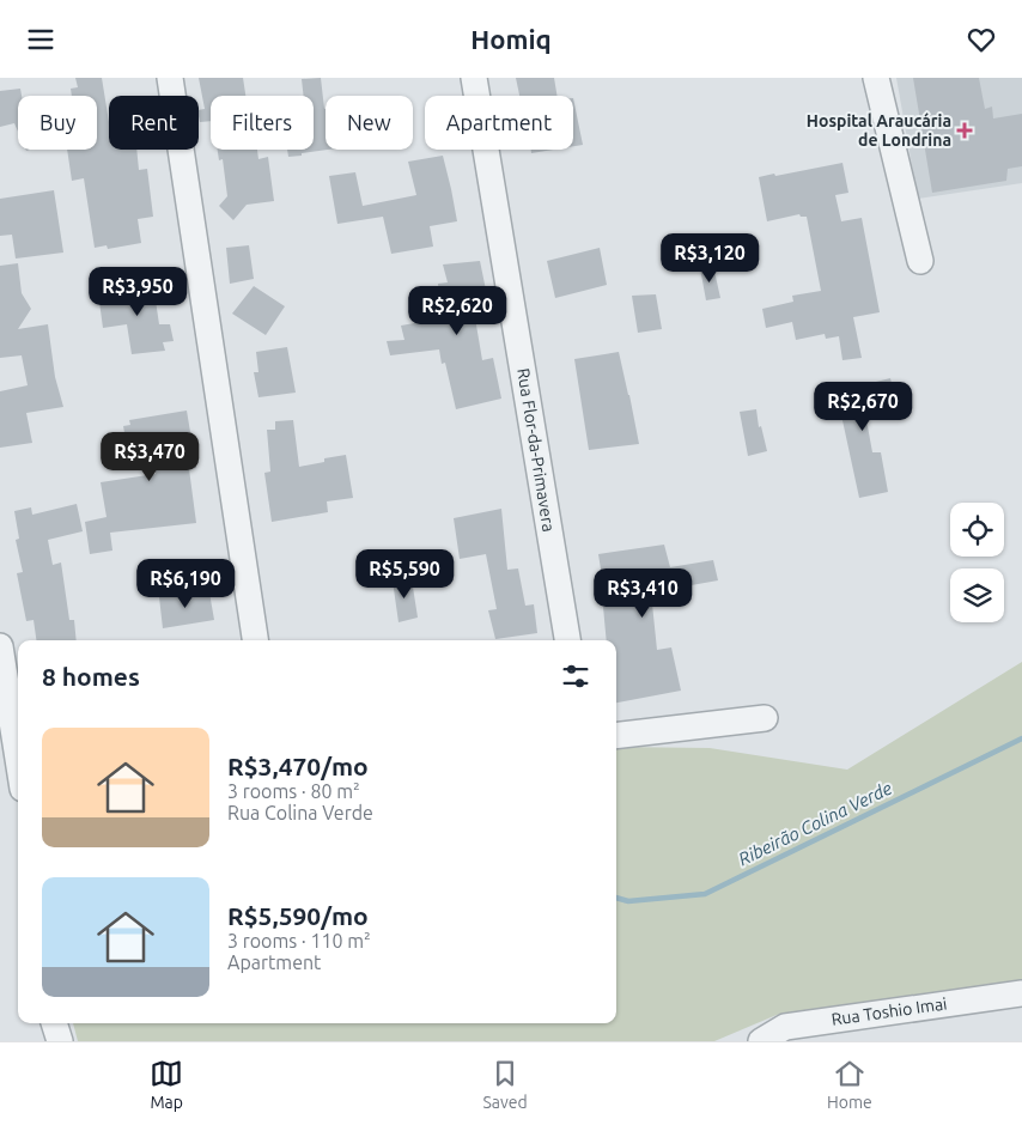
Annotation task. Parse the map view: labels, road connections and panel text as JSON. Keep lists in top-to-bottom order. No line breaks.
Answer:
{"streets":{"street":["Rua Flor-da-Primavera","Rua Toshio Imai"]},"water":["Ribeirão Colina Verde"],"places":{"health":["Hospital Araucária de Londrina"]},"page":{"header":"Homiq","chip":["Buy","Rent","Filters","New","Apartment"],"price":["R$3,120","R$3,950","R$2,620","R$2,670","R$3,470","R$5,590","R$6,190","R$3,410"],"heading":"8 homes","list":[{"name":"R$3,470/mo","note":"3 rooms · 80 m² · Rua Colina Verde"},{"name":"R$5,590/mo","note":"3 rooms · 110 m² · Apartment"}],"tabs":["Map","Saved","Home"]}}
